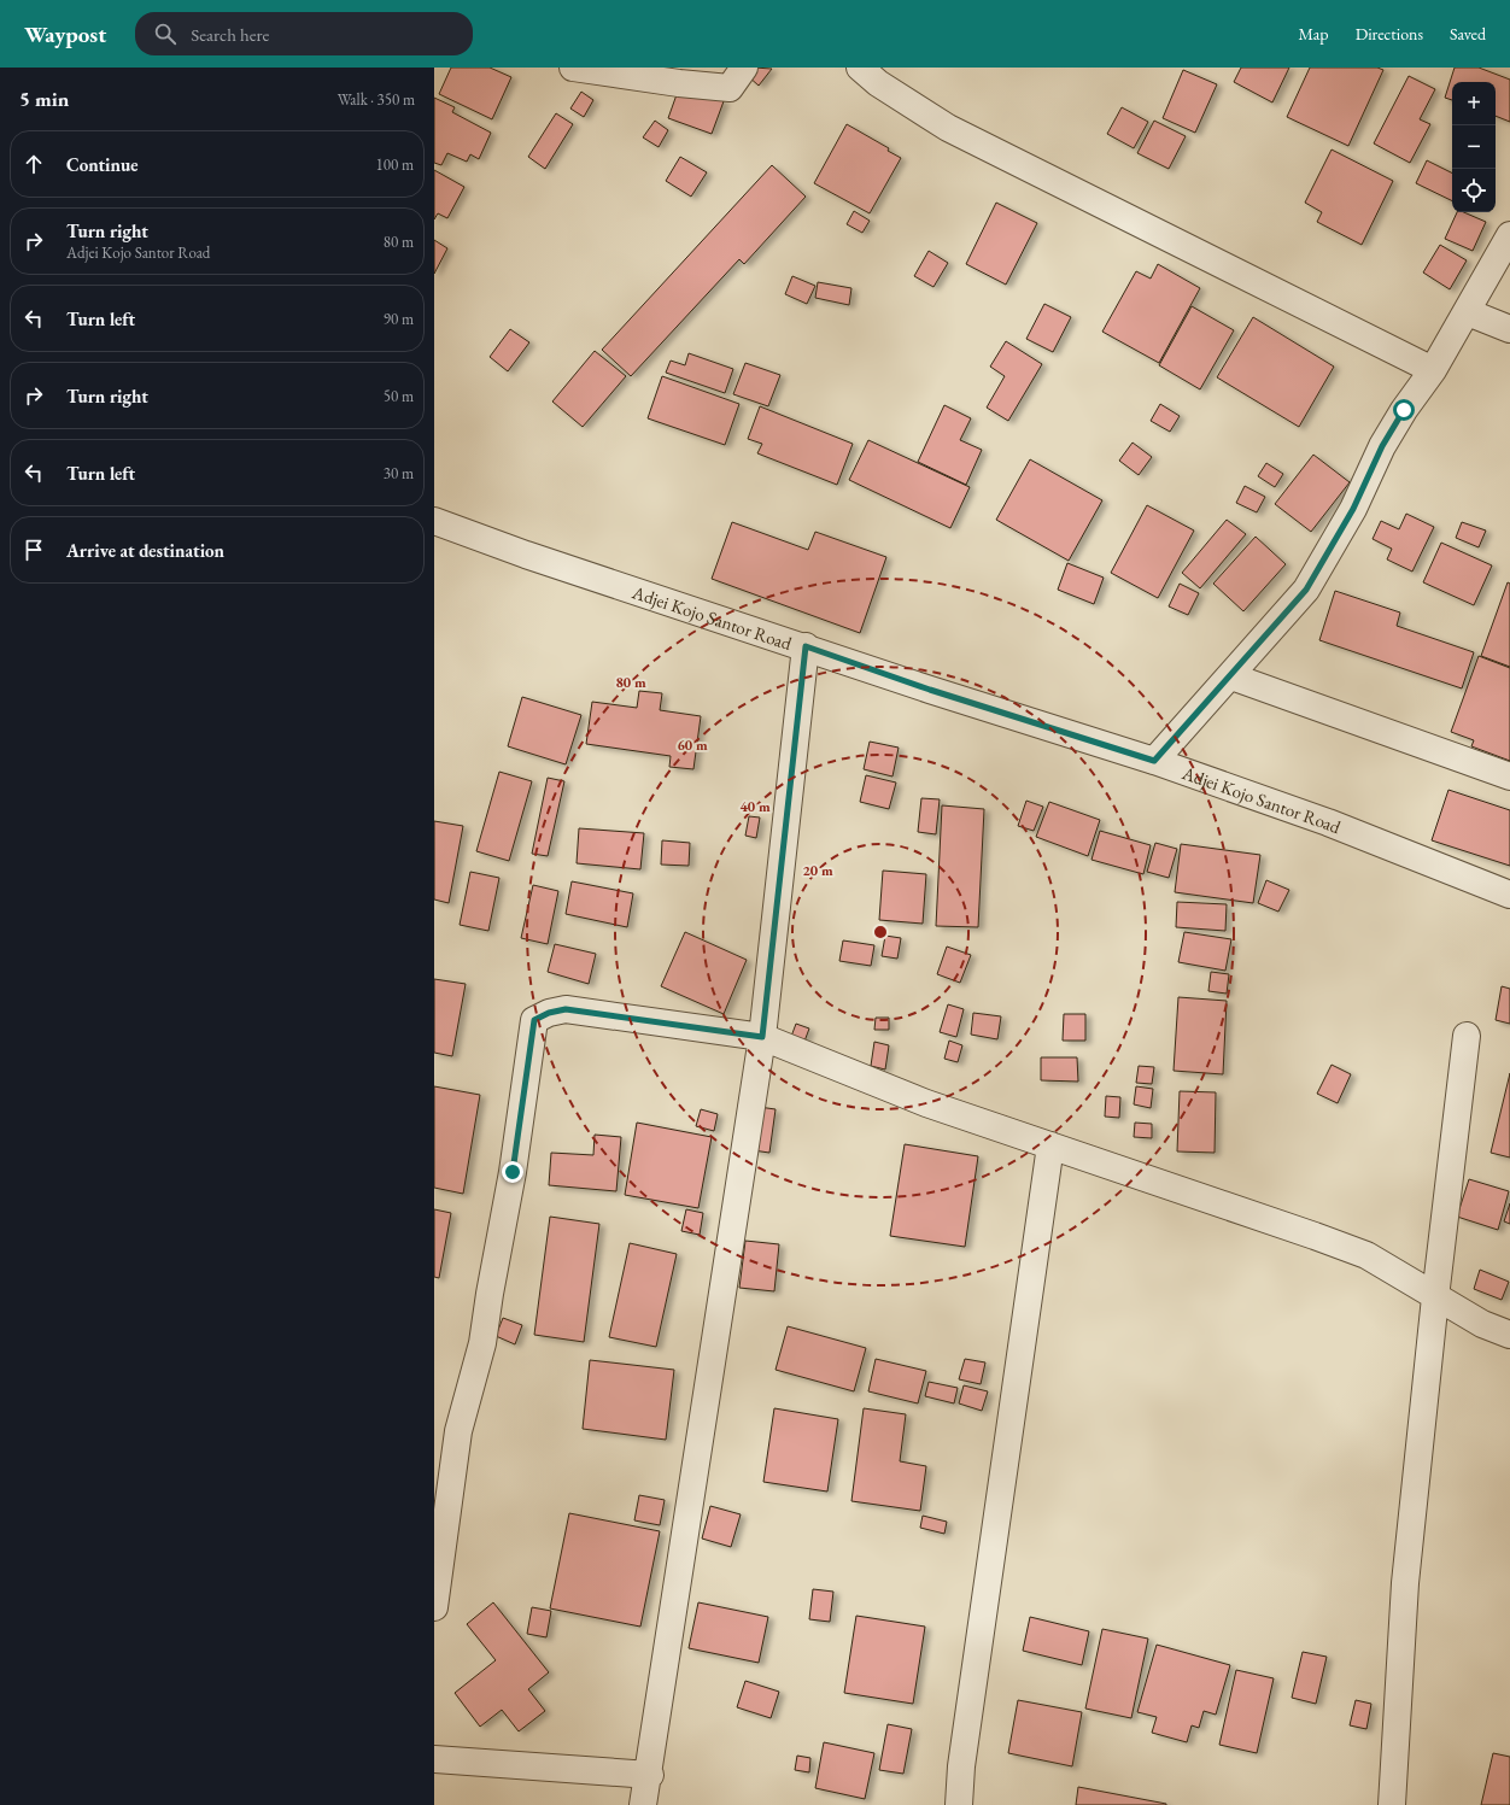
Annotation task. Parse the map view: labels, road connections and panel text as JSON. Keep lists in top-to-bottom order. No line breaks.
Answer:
{"streets":{"street":["Adjei Kojo Santor Road"]},"page":{"header":"Waypost","search":"Search here","nav":["Map","Directions","Saved"],"heading":["5 min","Walk · 350 m"],"map_buttons":["+","−"],"list":[["Continue","100 m"],["Turn right","Adjei Kojo Santor Road","80 m"],["Turn left","90 m"],["Turn right","50 m"],["Turn left","30 m"],"Arrive at destination"]},"rings":["80 m","60 m","40 m","20 m"]}
